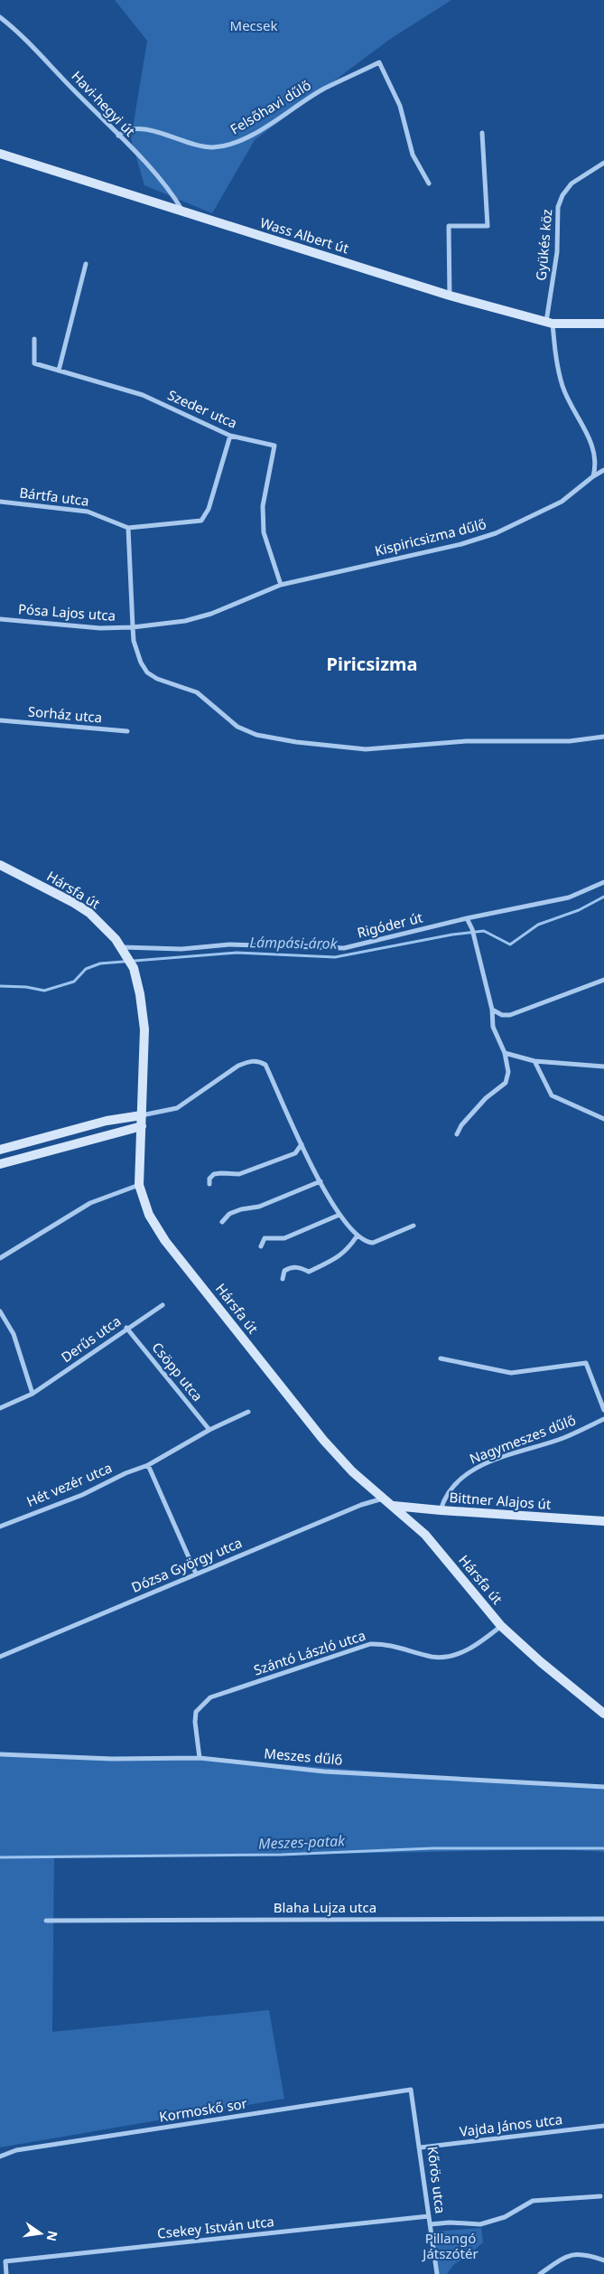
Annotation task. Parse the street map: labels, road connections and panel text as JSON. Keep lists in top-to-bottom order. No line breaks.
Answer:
{"streets":{"street":["Havi-hegyi út","Felsőhavi dűlő","Wass Albert út","Gyükés köz","Szeder utca","Bártfa utca","Kispiricsizma dűlő","Pósa Lajos utca","Sorház utca","Hársfa út","Rigóder út","Derűs utca","Csöpp utca","Nagymeszes dűlő","Hét vezér utca","Bittner Alajos út","Dózsa György utca","Szántó László utca","Meszes dűlő","Blaha Lujza utca","Kormoskő sor","Vajda János utca","Kőrös utca","Csekey István utca"]},"crossings":[["Havi-hegyi út","Felsőhavi dűlő"],["Havi-hegyi út","Wass Albert út"],["Wass Albert út","Gyükés köz"],["Szeder utca","Bártfa utca"],["Szeder utca","Kispiricsizma dűlő"],["Kispiricsizma dűlő","Pósa Lajos utca"],["Hársfa út","Rigóder út"],["Hársfa út","Bittner Alajos út"],["Hársfa út","Dózsa György utca"],["Hársfa út","Szántó László utca"],["Derűs utca","Csöpp utca"],["Csöpp utca","Hét vezér utca"],["Nagymeszes dűlő","Bittner Alajos út"],["Szántó László utca","Meszes dűlő"],["Kormoskő sor","Kőrös utca"],["Vajda János utca","Kőrös utca"],["Kőrös utca","Csekey István utca"]],"districts":["Piricsizma"],"water":["Lámpási-árok","Meszes-patak"],"parks":["Mecsek","Pillangó Játszótér"],"north":"right"}
